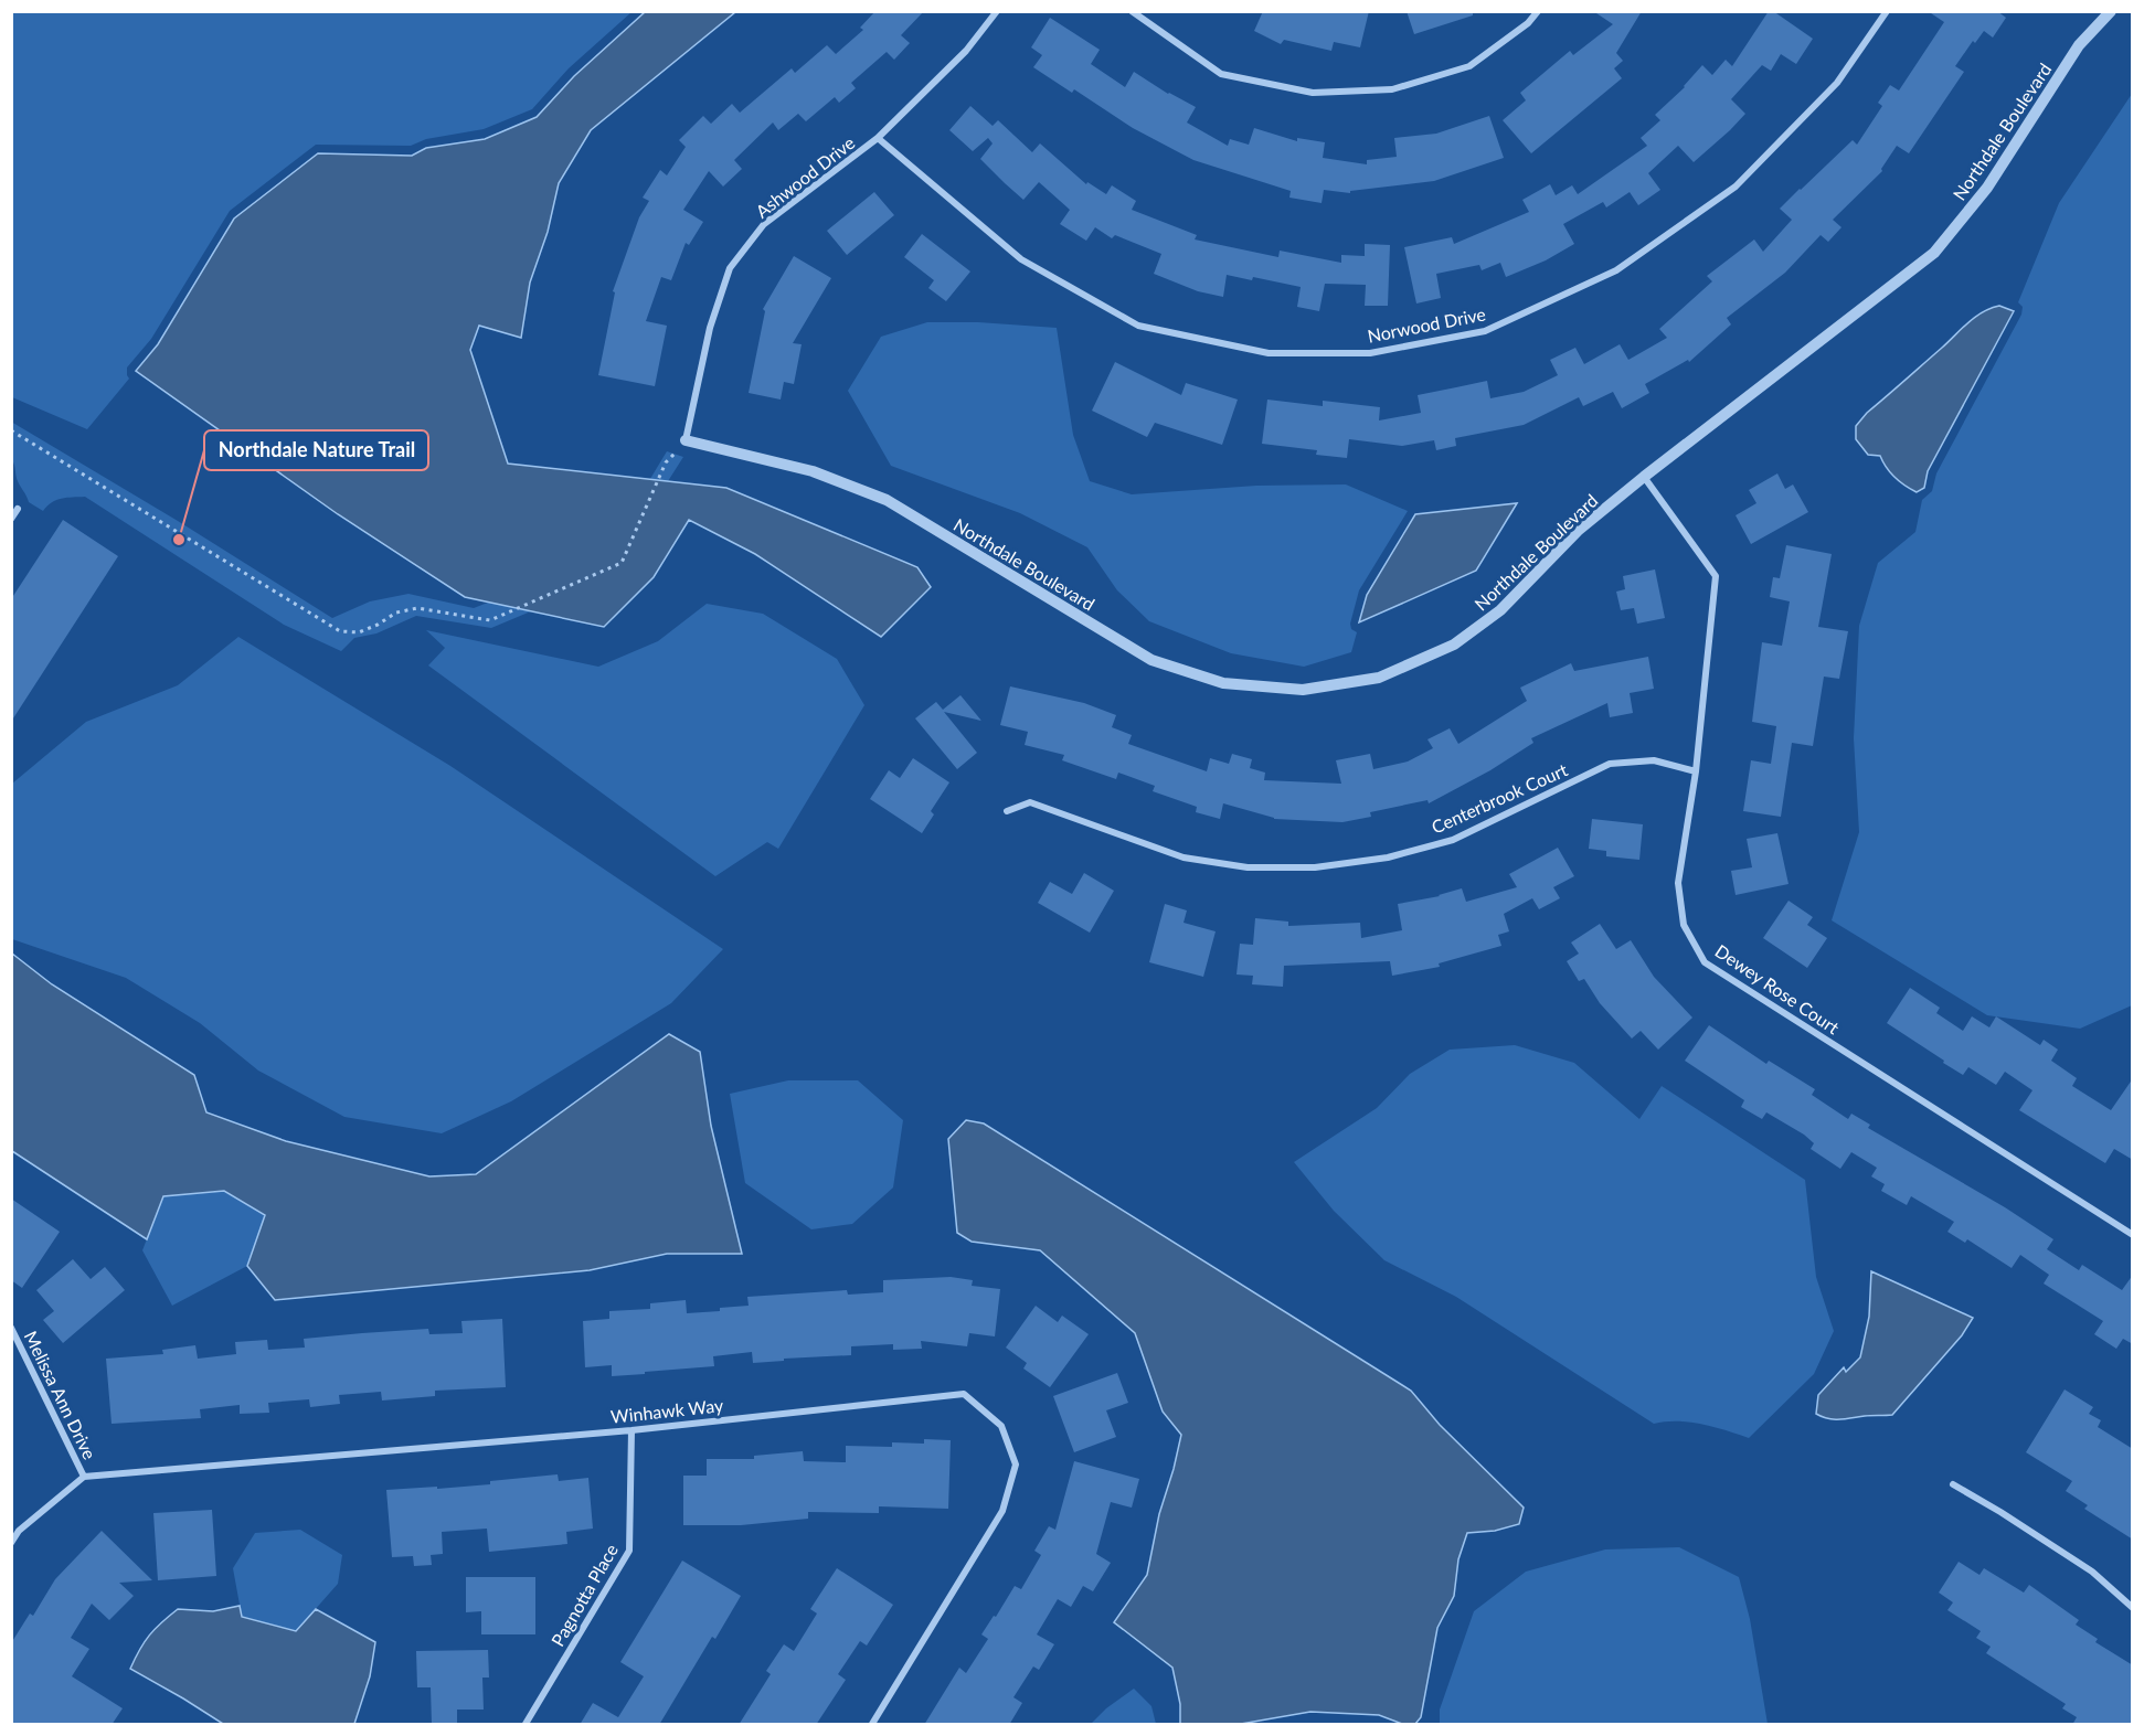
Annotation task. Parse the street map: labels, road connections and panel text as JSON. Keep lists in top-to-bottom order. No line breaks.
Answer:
{"streets":{"street":["Northdale Boulevard","Ashwood Drive","Norwood Drive","Centerbrook Court","Dewey Rose Court","Melissa Ann Drive","Winhawk Way","Pagnotta Place"]},"crossings":[["Northdale Boulevard","Ashwood Drive"],["Northdale Boulevard","Dewey Rose Court"],["Ashwood Drive","Norwood Drive"],["Centerbrook Court","Dewey Rose Court"],["Melissa Ann Drive","Winhawk Way"],["Winhawk Way","Pagnotta Place"]],"places":["Northdale Nature Trail"]}
